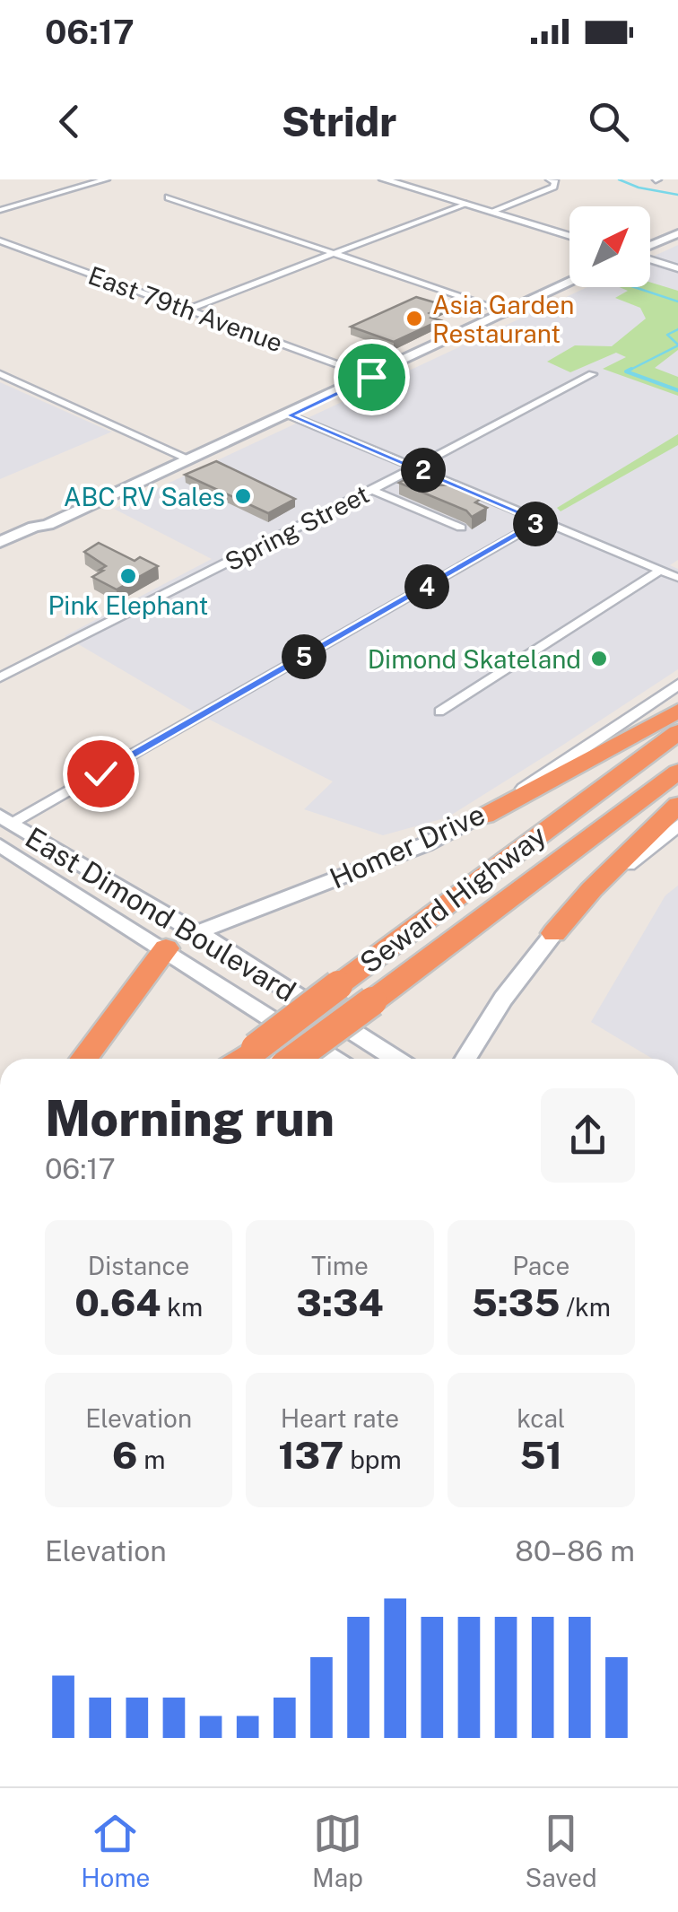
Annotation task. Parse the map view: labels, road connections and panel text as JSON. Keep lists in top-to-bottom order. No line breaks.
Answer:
{"streets":{"highway":["Seward Highway"],"main road":["Homer Drive","East Dimond Boulevard"],"street":["East 79th Avenue","Spring Street"]},"crossings":[["Homer Drive","East Dimond Boulevard"]],"places":["Asia Garden Restaurant","ABC RV Sales","Pink Elephant","Dimond Skateland"],"north":"top right","page":{"status":"06:17","header":"Stridr","pins":["2","3","4","5"],"heading":["Morning run","06:17"],"stats":[["Distance","0.64 km"],["Time","3:34"],["Pace","5:35 /km"],["Elevation","6 m"],["Heart rate","137 bpm"],["kcal","51"]],"chart":["Elevation","80–86 m"],"tabs":["Home","Map","Saved"]}}
